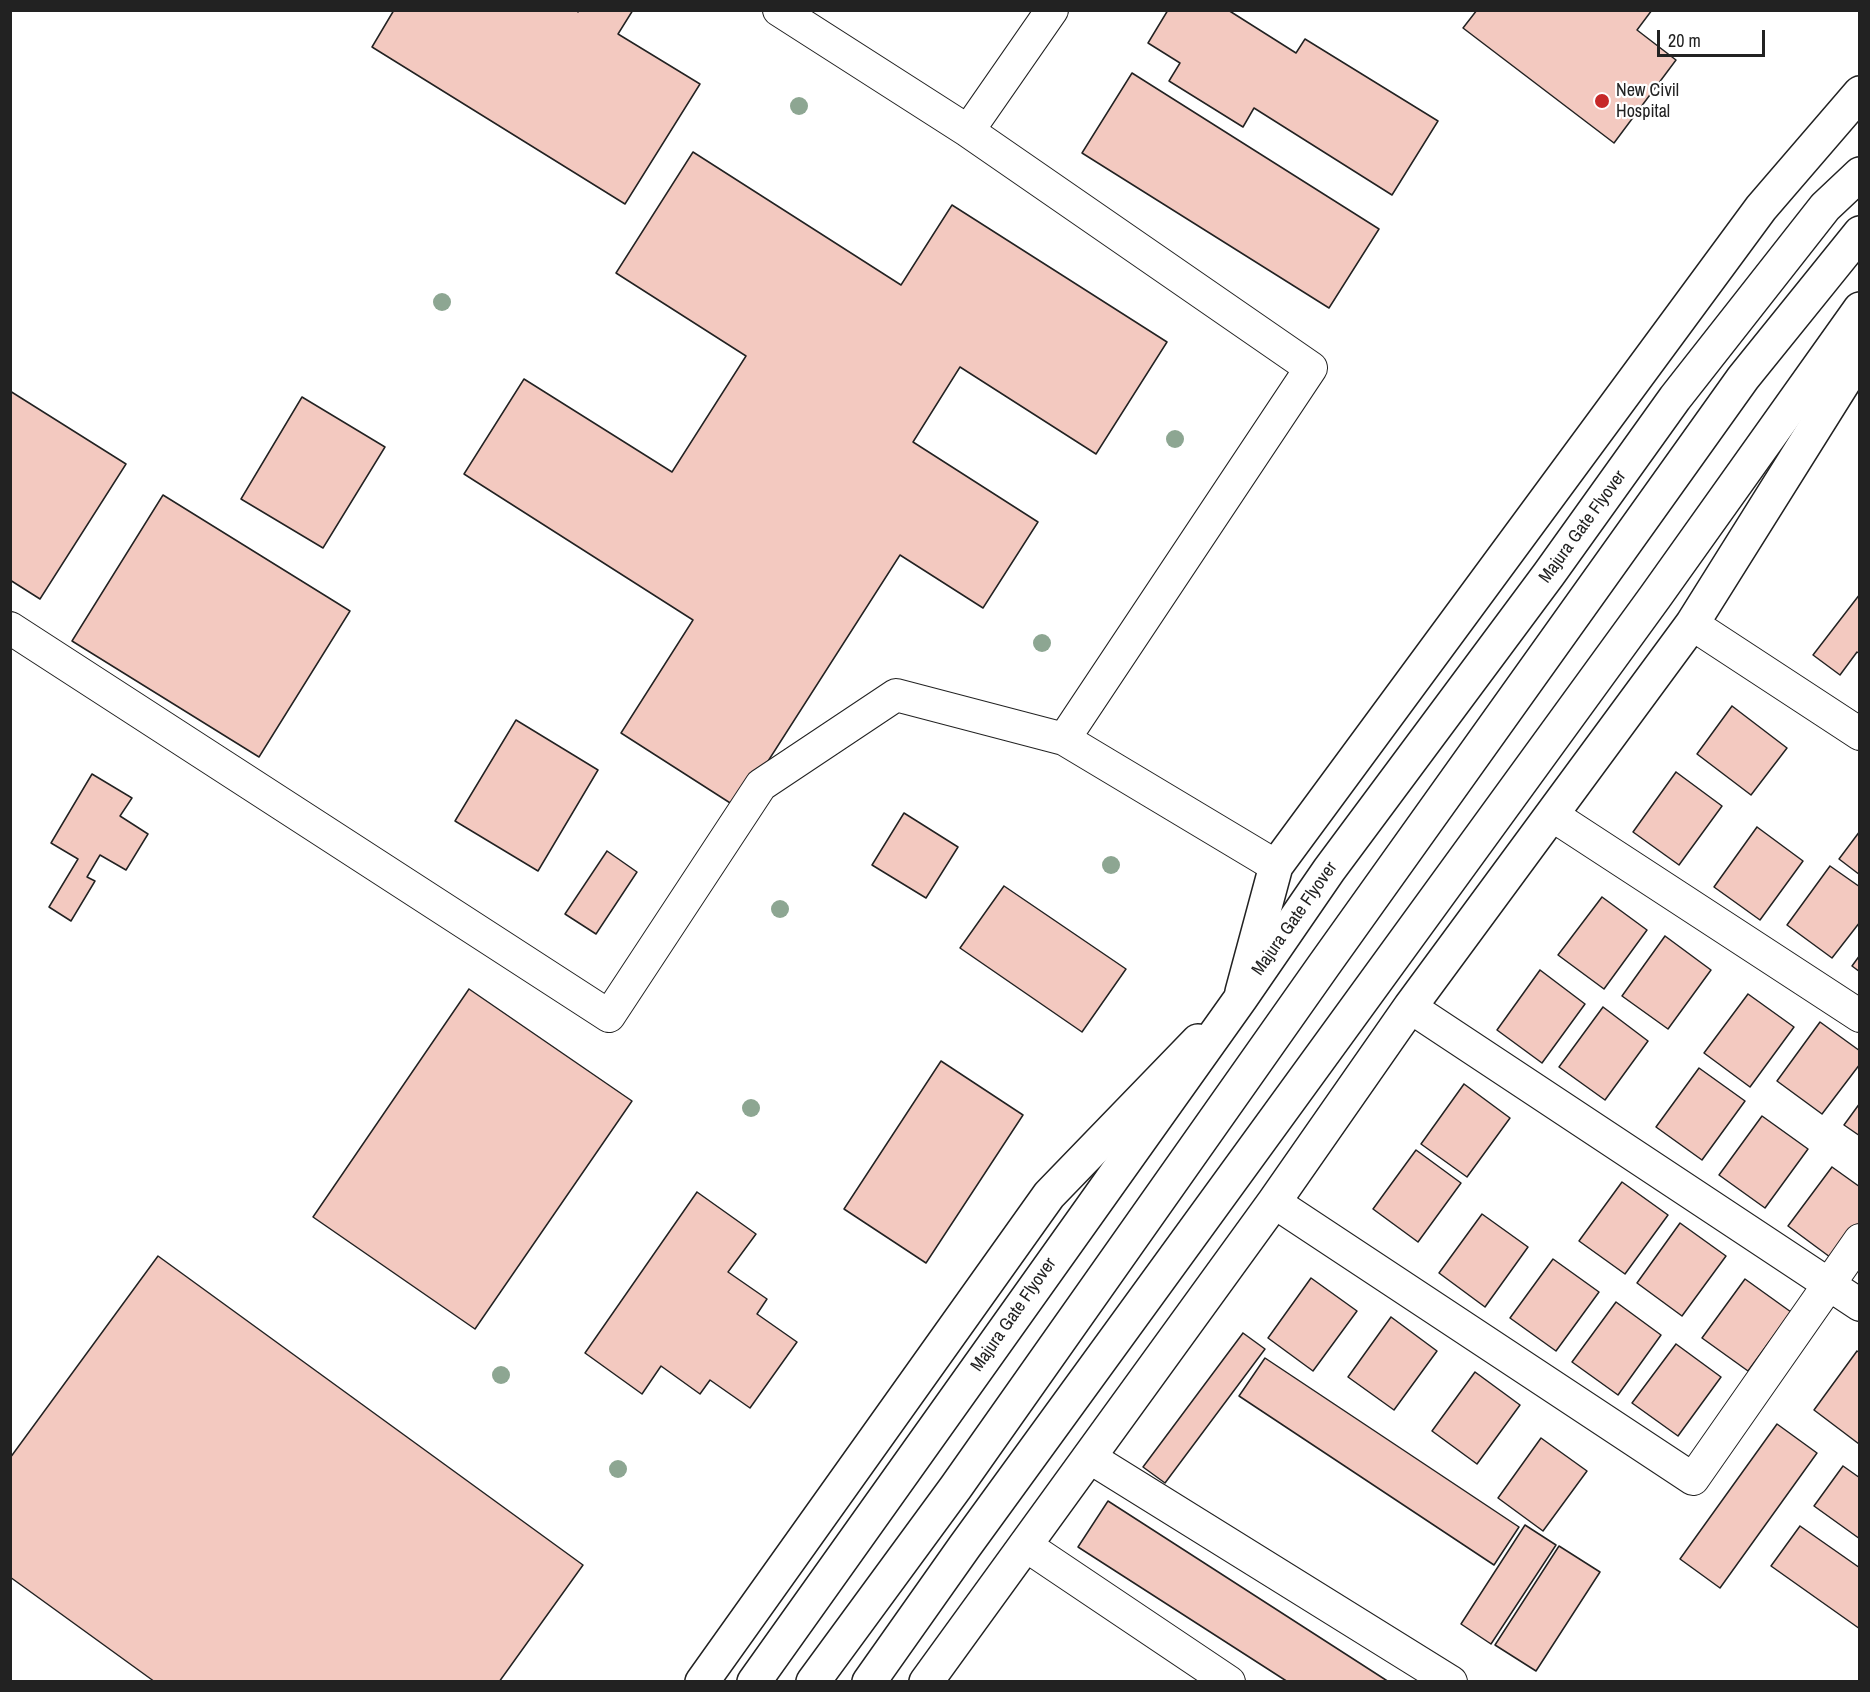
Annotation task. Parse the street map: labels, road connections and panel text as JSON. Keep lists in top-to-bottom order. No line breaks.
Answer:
{"streets":{"main road":["Majura Gate Flyover"]},"places":["New Civil Hospital"],"scale_bar":"20 m"}
